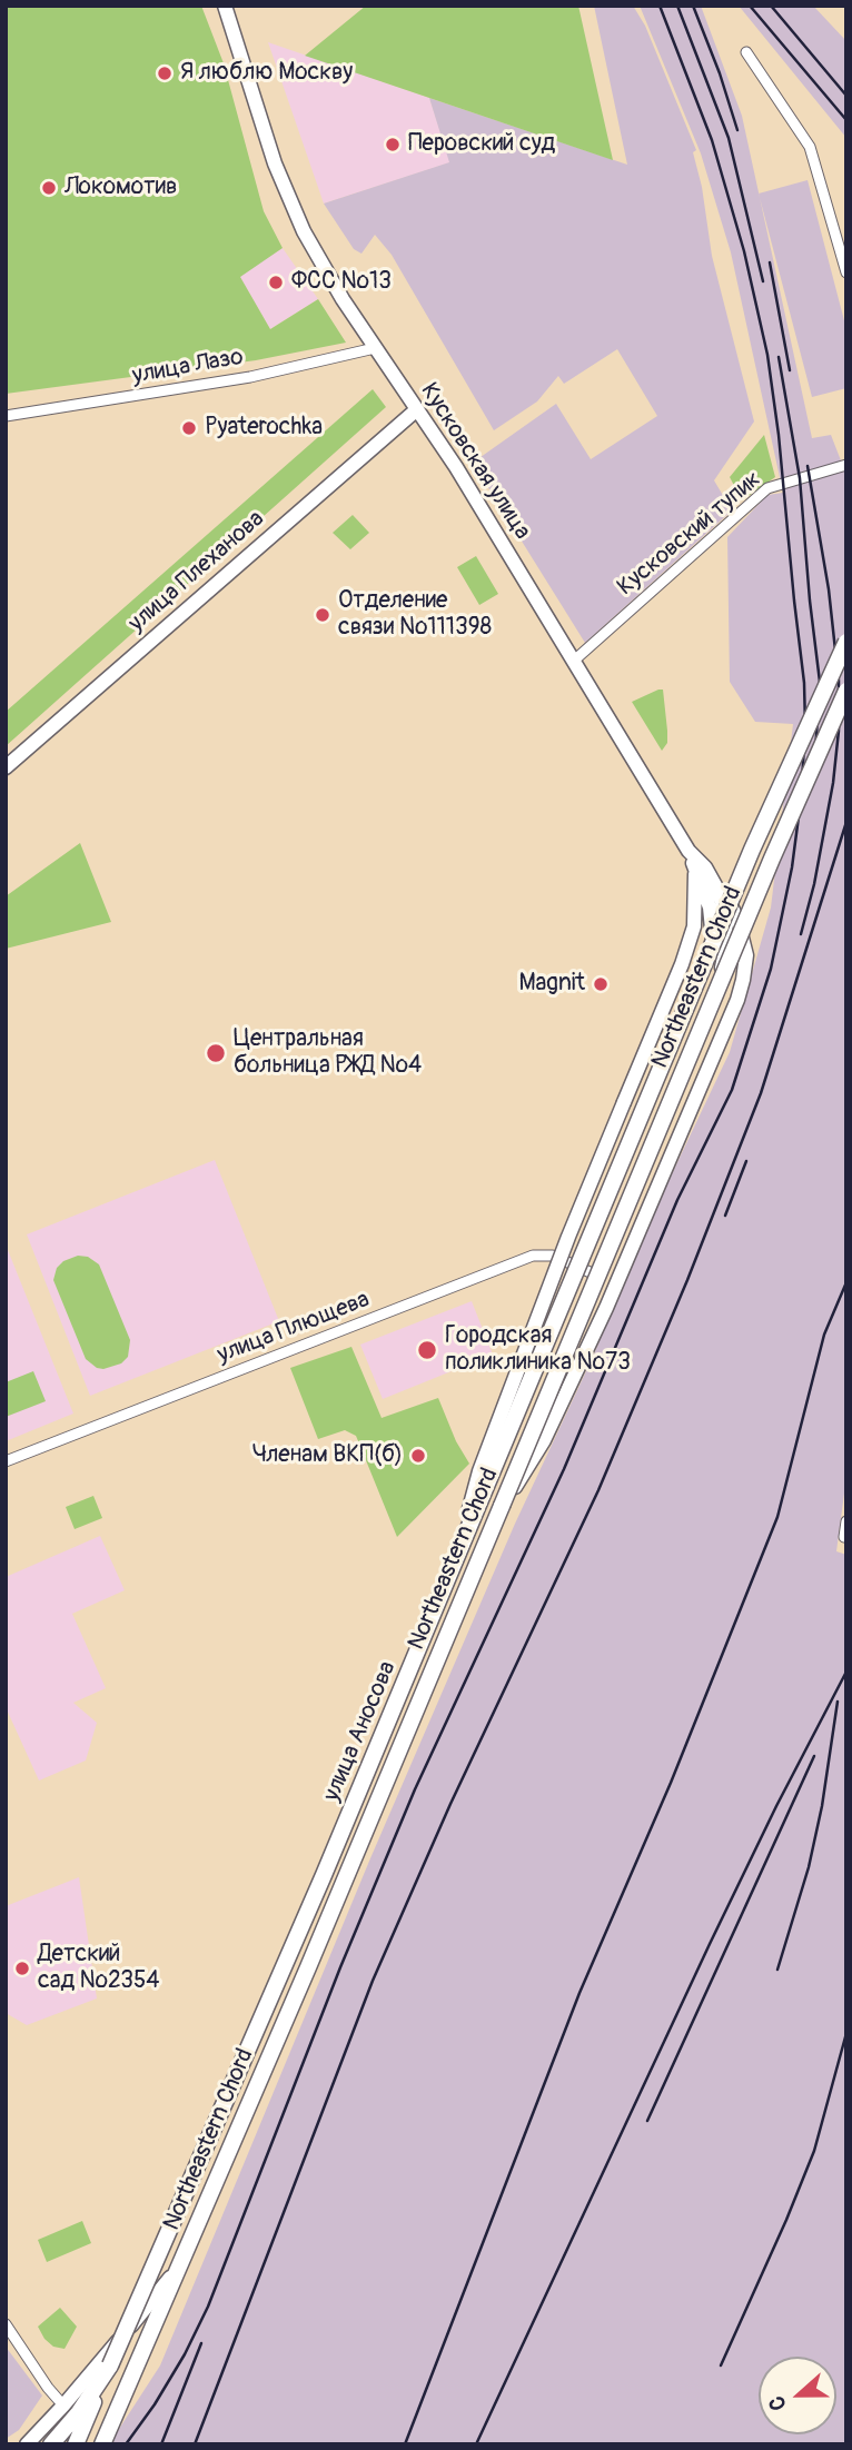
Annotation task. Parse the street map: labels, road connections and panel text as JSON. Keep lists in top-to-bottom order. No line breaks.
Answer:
{"streets":{"main road":["Northeastern Chord"],"street":["улица Лазо","Кусковская улица","Кусковский тупик","улица Плеханова","улица Плющева","улица Аносова"]},"crossings":[["улица Лазо","Кусковская улица"],["Кусковская улица","Кусковский тупик"],["Кусковская улица","улица Плеханова"],["Кусковская улица","улица Аносова"],["улица Плющева","улица Аносова"]],"places":["Я люблю Москву","Перовский суд","Локомотив","ФСС №13","Pyaterochka","Отделение связи №111398","Magnit","Центральная больница РЖД №4","Городская поликлиника №73","Членам ВКП(б)","Детский сад №2354"],"north":"left"}
